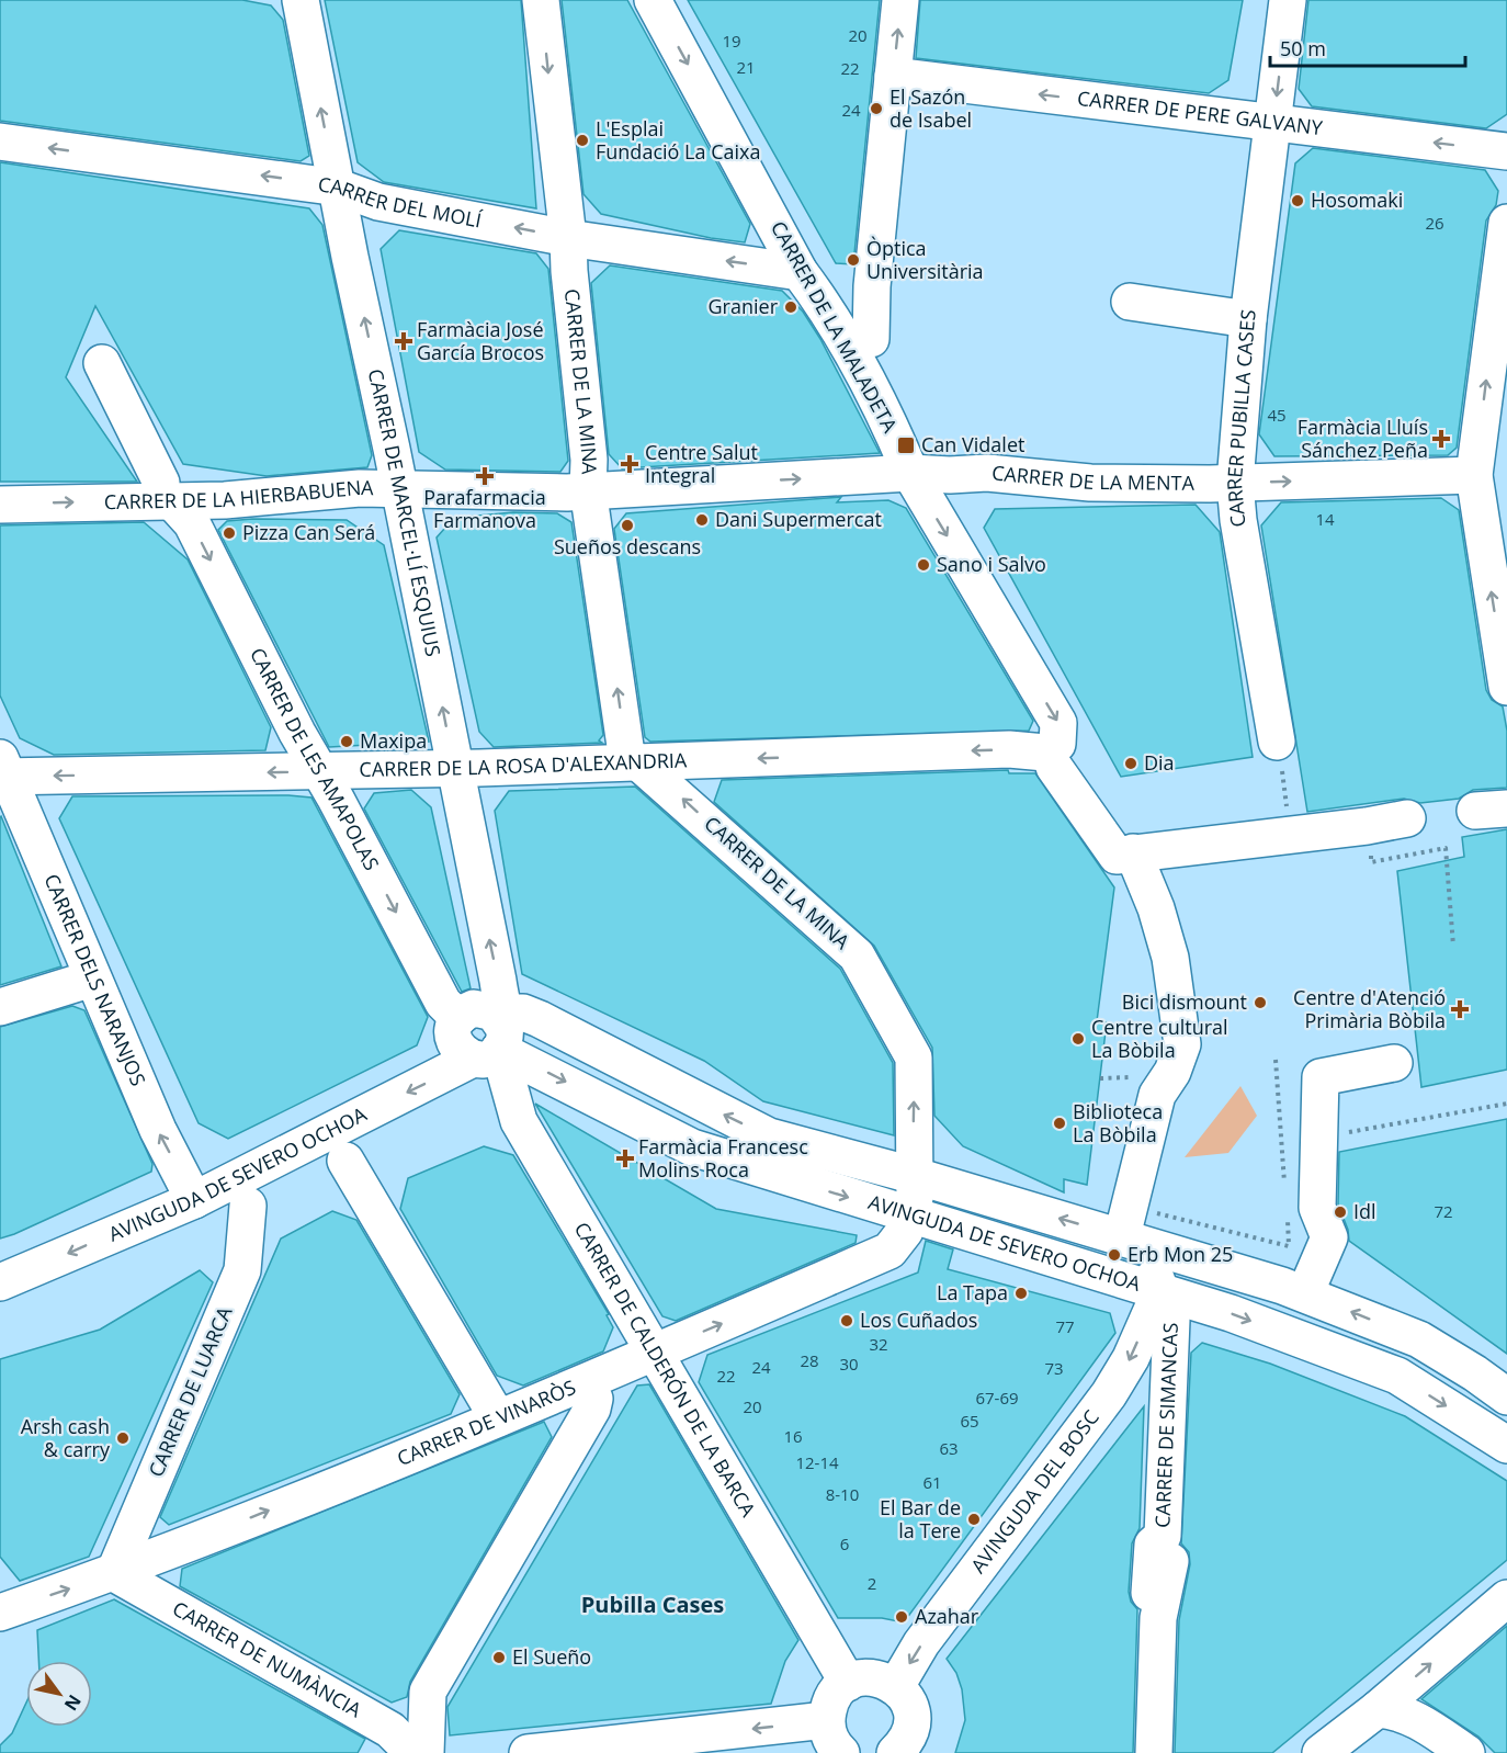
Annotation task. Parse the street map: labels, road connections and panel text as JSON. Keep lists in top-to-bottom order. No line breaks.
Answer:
{"streets":{"street":["CARRER DE PERE GALVANY","CARRER DEL MOLÍ","CARRER DE LA MALADETA","CARRER DE LA MINA","CARRER PUBILLA CASES","CARRER DE LA MENTA","CARRER DE LA HIERBABUENA","CARRER DE MARCEL·LÍ ESQUIUS","CARRER DE LES AMAPOLAS","CARRER DE LA ROSA D'ALEXANDRIA","CARRER DELS NARANJOS","AVINGUDA DE SEVERO OCHOA","CARRER DE CALDERÓN DE LA BARCA","CARRER DE LUARCA","CARRER DE VINARÒS","CARRER DE SIMANCAS","AVINGUDA DEL BOSC","CARRER DE NUMÀNCIA"]},"crossings":[["CARRER DE PERE GALVANY","CARRER PUBILLA CASES"],["CARRER DEL MOLÍ","CARRER DE LA MALADETA"],["CARRER DEL MOLÍ","CARRER DE LA MINA"],["CARRER DEL MOLÍ","CARRER DE MARCEL·LÍ ESQUIUS"],["CARRER DE LA MALADETA","CARRER DE LA MENTA"],["CARRER DE LA MALADETA","CARRER DE LA HIERBABUENA"],["CARRER DE LA MALADETA","CARRER DE LA ROSA D'ALEXANDRIA"],["CARRER DE LA MINA","CARRER DE LA HIERBABUENA"],["CARRER DE LA MINA","CARRER DE LA ROSA D'ALEXANDRIA"],["CARRER DE LA MINA","AVINGUDA DE SEVERO OCHOA"],["CARRER DE LA MINA","CARRER DE VINARÒS"],["CARRER PUBILLA CASES","CARRER DE LA MENTA"],["CARRER DE LA MENTA","CARRER DE LA HIERBABUENA"],["CARRER DE LA HIERBABUENA","CARRER DE MARCEL·LÍ ESQUIUS"],["CARRER DE LA HIERBABUENA","CARRER DE LES AMAPOLAS"],["CARRER DE MARCEL·LÍ ESQUIUS","CARRER DE LES AMAPOLAS"],["CARRER DE MARCEL·LÍ ESQUIUS","CARRER DE LA ROSA D'ALEXANDRIA"],["CARRER DE MARCEL·LÍ ESQUIUS","AVINGUDA DE SEVERO OCHOA"],["CARRER DE MARCEL·LÍ ESQUIUS","CARRER DE CALDERÓN DE LA BARCA"],["CARRER DE LES AMAPOLAS","CARRER DE LA ROSA D'ALEXANDRIA"],["CARRER DE LES AMAPOLAS","AVINGUDA DE SEVERO OCHOA"],["CARRER DE LES AMAPOLAS","CARRER DE CALDERÓN DE LA BARCA"],["CARRER DE LA ROSA D'ALEXANDRIA","CARRER DELS NARANJOS"],["CARRER DELS NARANJOS","AVINGUDA DE SEVERO OCHOA"],["AVINGUDA DE SEVERO OCHOA","CARRER DE CALDERÓN DE LA BARCA"],["AVINGUDA DE SEVERO OCHOA","CARRER DE VINARÒS"],["AVINGUDA DE SEVERO OCHOA","CARRER DE SIMANCAS"],["AVINGUDA DE SEVERO OCHOA","AVINGUDA DEL BOSC"],["CARRER DE CALDERÓN DE LA BARCA","CARRER DE VINARÒS"],["CARRER DE LUARCA","CARRER DE VINARÒS"],["CARRER DE LUARCA","CARRER DE NUMÀNCIA"],["CARRER DE VINARÒS","CARRER DE NUMÀNCIA"],["CARRER DE SIMANCAS","AVINGUDA DEL BOSC"]],"one_way":["CARRER DE PERE GALVANY","CARRER DEL MOLÍ","CARRER DE LA MALADETA","CARRER DE LA MENTA","CARRER DE LA HIERBABUENA","CARRER DE MARCEL·LÍ ESQUIUS","CARRER DE LES AMAPOLAS","CARRER DE LA ROSA D'ALEXANDRIA","CARRER DELS NARANJOS","CARRER DE VINARÒS","AVINGUDA DEL BOSC"],"districts":["Pubilla Cases"],"places":{"other":["El Sazón de Isabel","L'Esplai Fundació La Caixa","Hosomaki","Òptica Universitària","Granier","Dani Supermercat","Sueños descans","Pizza Can Será","Sano i Salvo","Maxipa","Dia","Bici dismount","Centre cultural La Bòbila","Biblioteca La Bòbila","Idl","Erb Mon 25","La Tapa","Los Cuñados","Arsh cash & carry","El Bar de la Tere","Azahar","El Sueño"],"health":["Farmàcia José García Brocos","Farmàcia Lluís Sánchez Peña","Centre Salut Integral","Parafarmacia Farmanova","Centre d'Atenció Primària Bòbila","Farmàcia Francesc Molins Roca"],"transit":["Can Vidalet"]},"house_numbers":["20","19","21","22","24","26","45","14","72","77","32","28","30","24","73","22","67-69","20","65","16","63","12-14","61","8-10","6","2"],"scale_bar":"50 m","north":"bottom right"}
